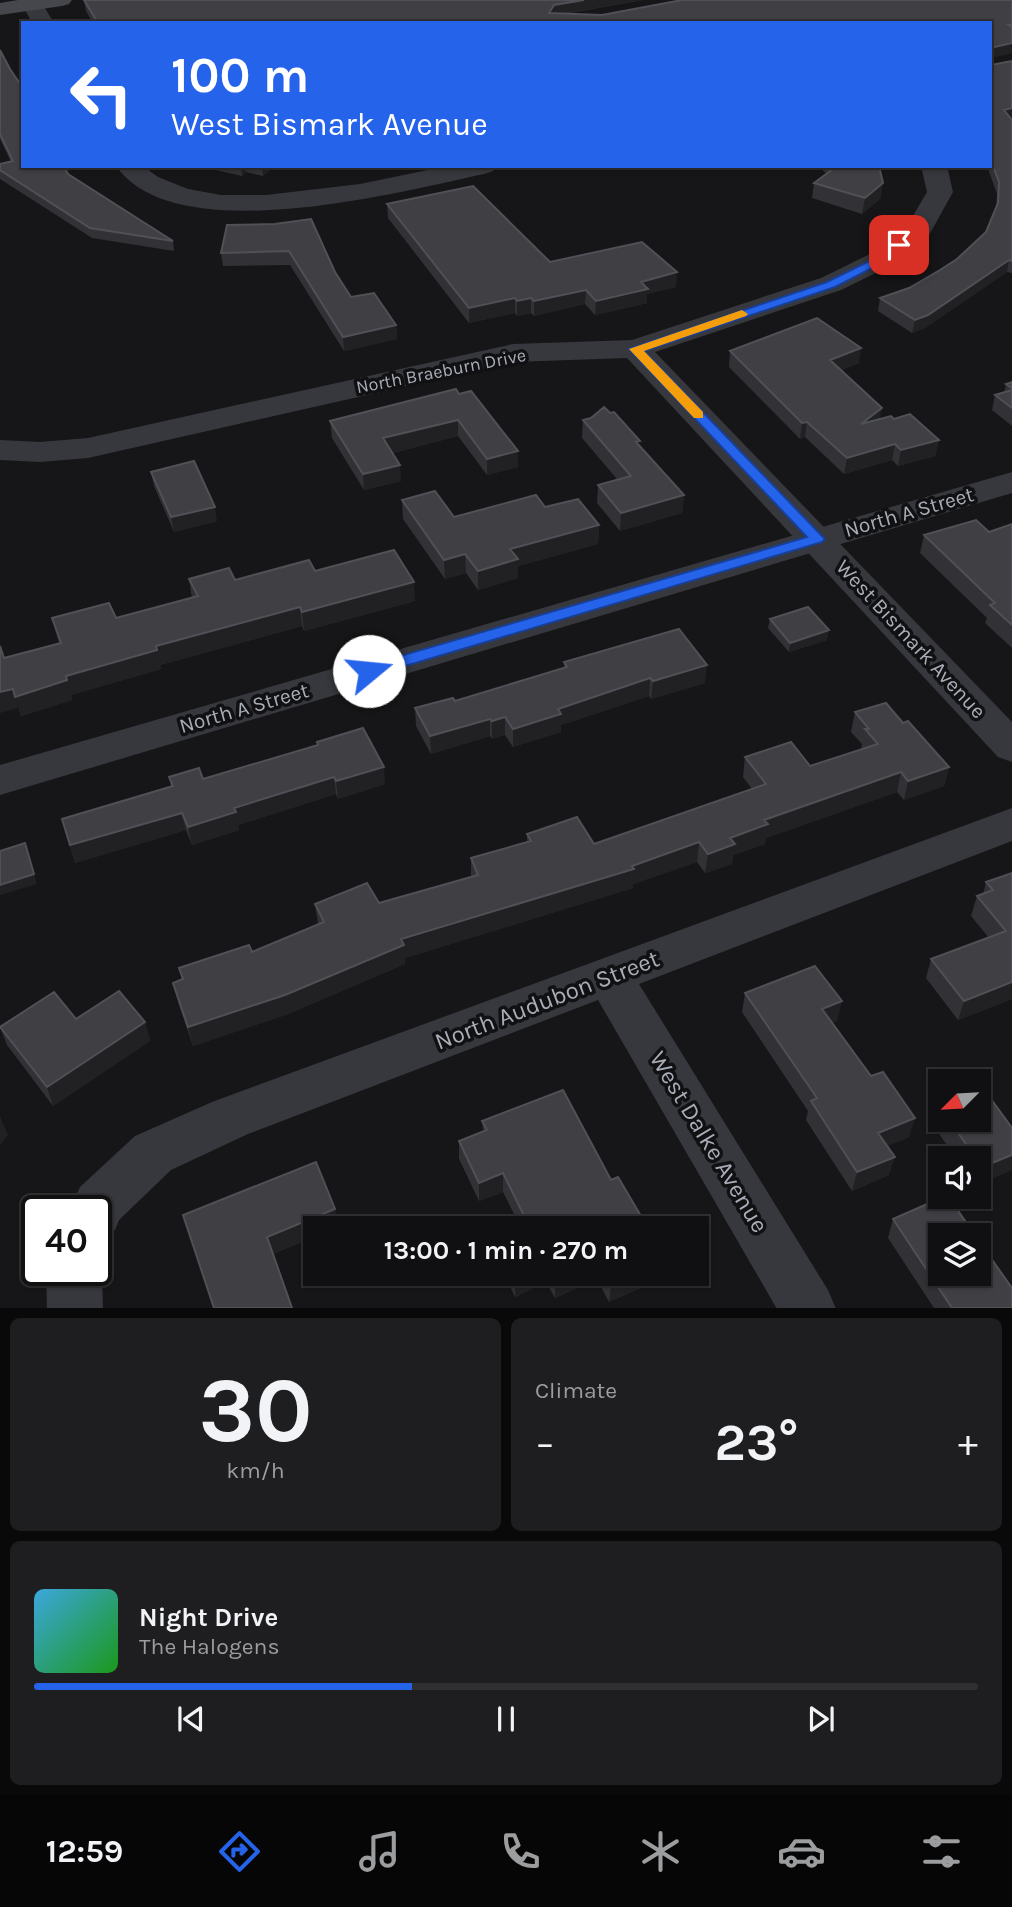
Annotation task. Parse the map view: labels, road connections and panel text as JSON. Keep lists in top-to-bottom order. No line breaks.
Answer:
{"streets":{"street":["North Braeburn Drive","North A Street","West Bismark Avenue","North Audubon Street","West Dalke Avenue"]},"crossings":[["North Braeburn Drive","West Bismark Avenue"],["North A Street","West Bismark Avenue"],["North Audubon Street","West Dalke Avenue"]],"north":"bottom left","page":{"turn":["100 m","West Bismark Avenue"],"limit":"40","trip":"13:00 · 1 min · 270 m","tile":[["30","km/h"],"Climate"],"heat":["−","23°","+"],"song":["Night Drive","The Halogens"],"tabs":"12:59"}}
